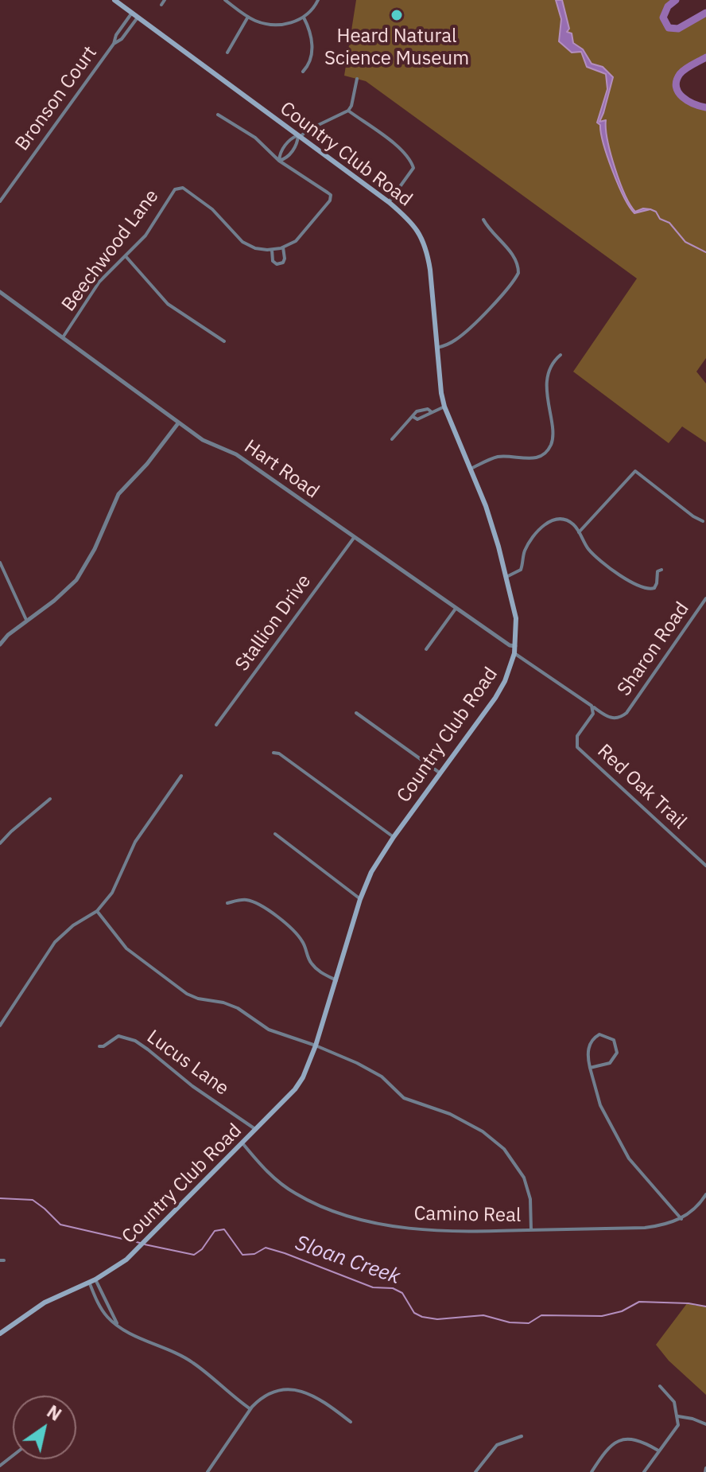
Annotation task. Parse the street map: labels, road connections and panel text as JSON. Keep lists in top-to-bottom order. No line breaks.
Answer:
{"streets":{"main road":["Country Club Road"],"street":["Bronson Court","Beechwood Lane","Hart Road","Stallion Drive","Sharon Road","Red Oak Trail","Lucus Lane","Camino Real"]},"crossings":[["Bronson Court","Country Club Road"],["Country Club Road","Hart Road"],["Country Club Road","Lucus Lane"],["Country Club Road","Camino Real"],["Beechwood Lane","Hart Road"],["Hart Road","Stallion Drive"],["Sharon Road","Red Oak Trail"]],"water":["Sloan Creek"],"places":["Heard Natural Science Museum"],"north":"top right"}
